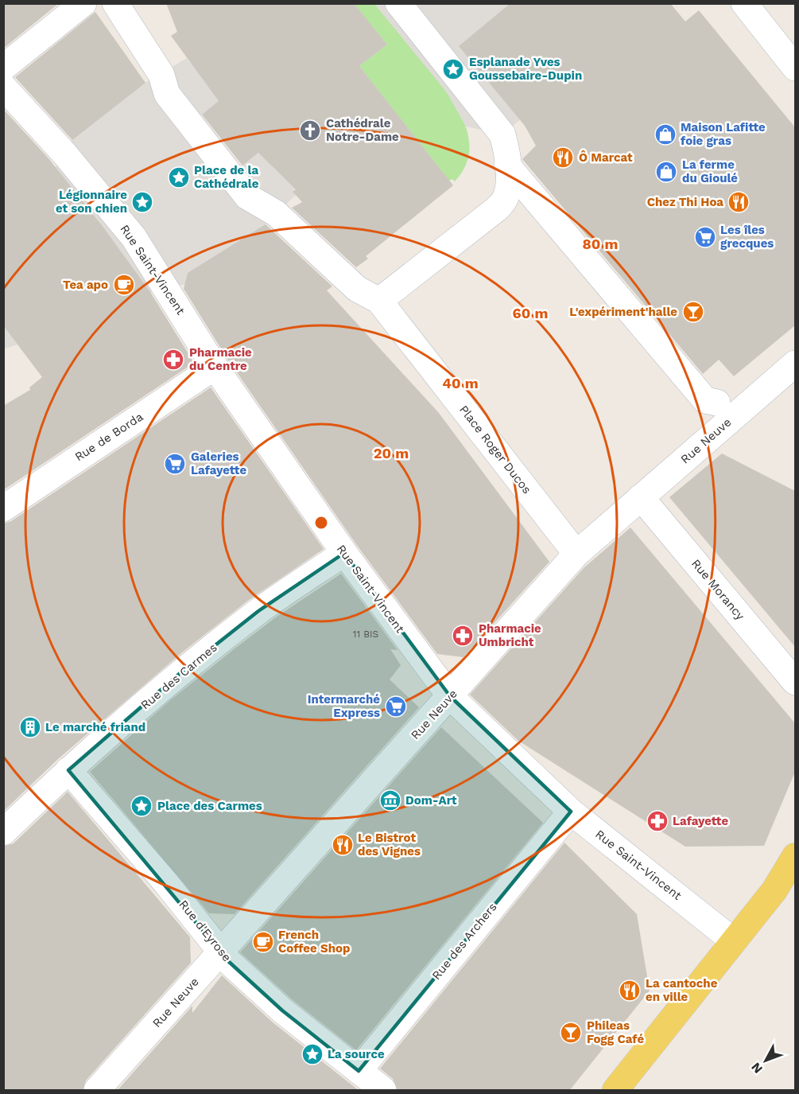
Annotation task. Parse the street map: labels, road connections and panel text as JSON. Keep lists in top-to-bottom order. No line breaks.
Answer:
{"streets":{"street":["Rue Saint-Vincent","Rue de Borda","Rue Neuve","Place Roger Ducos","Rue Morancy","Rue des Carmes","Rue d'Eyrose","Rue des Archers"]},"crossings":[["Rue Saint-Vincent","Rue de Borda"],["Rue Saint-Vincent","Rue Neuve"],["Rue Saint-Vincent","Rue des Carmes"],["Rue Saint-Vincent","Rue des Archers"],["Rue Neuve","Place Roger Ducos"],["Rue Neuve","Rue Morancy"],["Rue Neuve","Rue d'Eyrose"],["Rue des Carmes","Rue d'Eyrose"],["Rue d'Eyrose","Rue des Archers"]],"places":{"place":["Esplanade Yves Goussebaire-Dupin","Place de la Cathédrale","Légionnaire et son chien","Place des Carmes","La source"],"church":["Cathédrale Notre-Dame"],"shop":["Maison Lafitte foie gras","La ferme du Gioulé"],"restaurant":["Ô Marcat","Chez Thi Hoa","Le Bistrot des Vignes","La cantoche en ville"],"supermarket":["Les îles grecques","Galeries Lafayette","Intermarché Express"],"cafe":["Tea apo","French Coffee Shop"],"bar":["L'expériment'halle","Phileas Fogg Café"],"pharmacy":["Pharmacie du Centre","Pharmacie Umbricht","Lafayette"],"building":["Le marché friand"],"museum":["Dom-Art"]},"house_numbers":["11 BIS"],"north":"bottom left","rings":["80 m","60 m","40 m","20 m"]}
